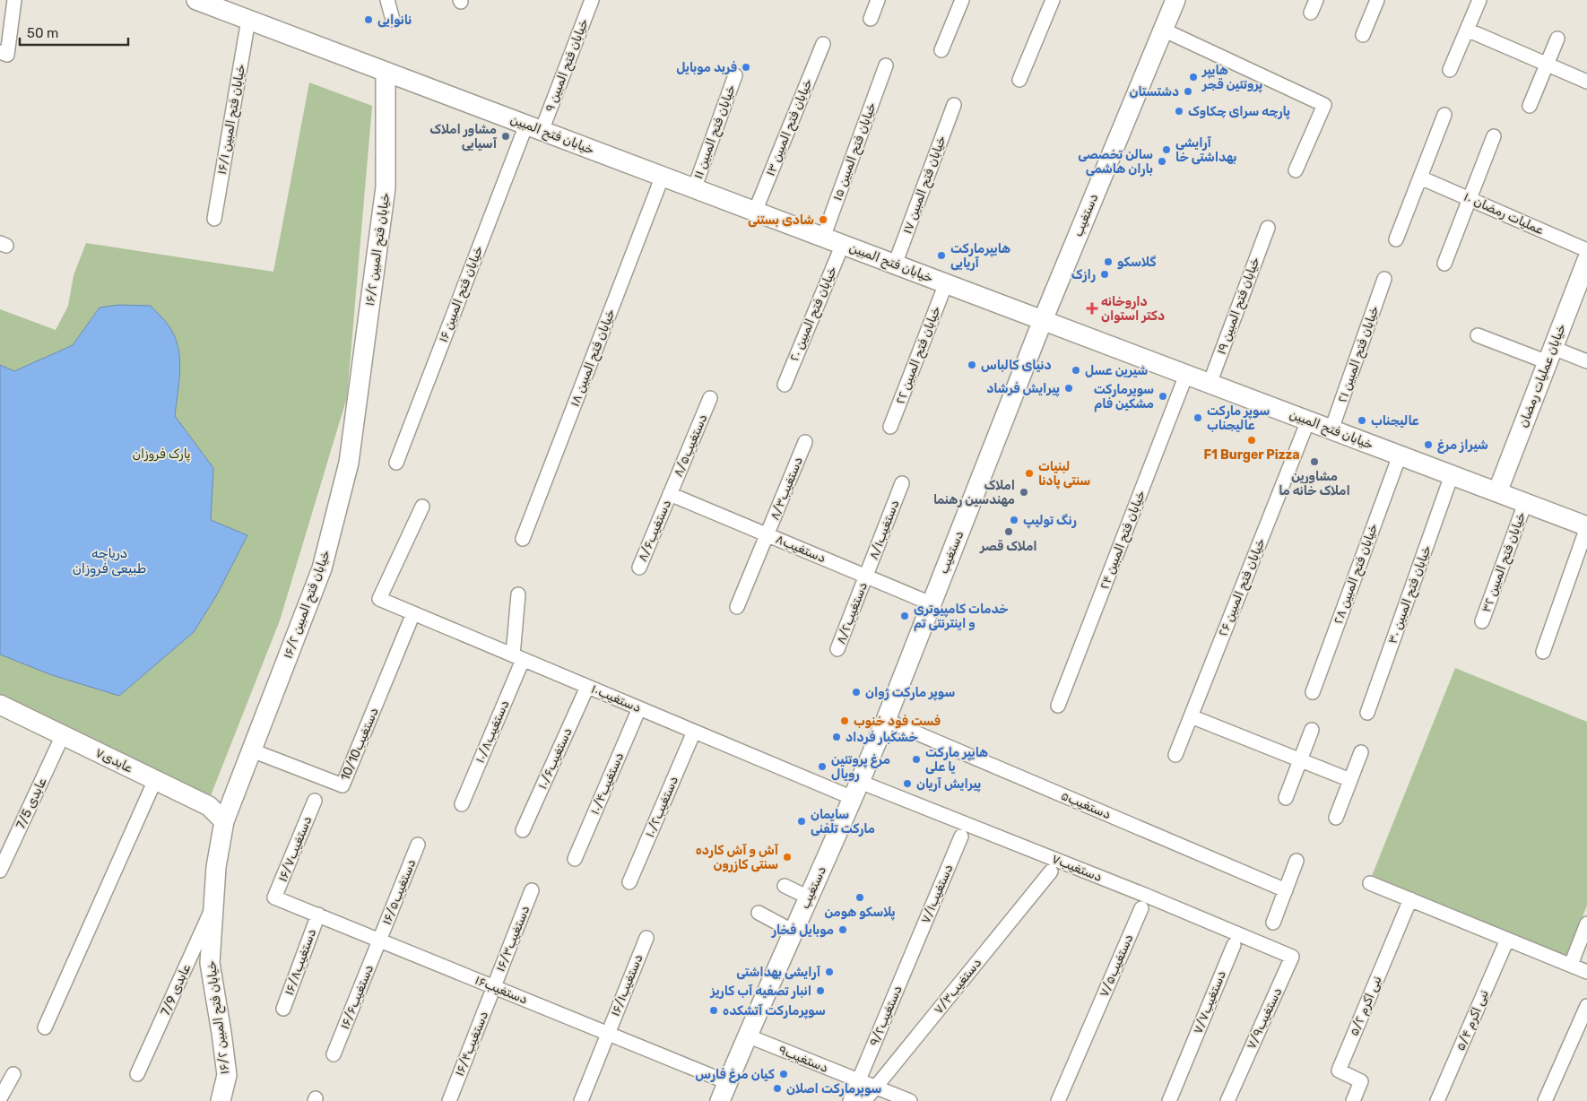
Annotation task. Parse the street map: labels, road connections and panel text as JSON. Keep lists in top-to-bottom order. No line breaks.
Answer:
{"streets":{"street":["خیابان فتح المبین ۹","خیابان فتح المبین ۱۶/۱","خیابان فتح المبین ۱۳","خیابان فتح المبین ۱۱","خیابان فتح المبین","خیابان فتح المبین ۱۵","خیابان فتح المبین ۱۷","عملیات رمضان ۱۰","دستغیب","خیابان فتح المبین ۱۶/۲","خیابان فتح المبین ۱۶","خیابان فتح المبین ۱۹","خیابان فتح المبین ۲۰","خیابان فتح المبین ۲۱","خیابان فتح المبین ۲۲","خیابان فتح المبین ۱۸","خیابان عملیات رمضان","دستغیب۸/۵","دستغیب۸/۳","دستغیب۸/۱","دستغیب۸/۶","خیابان فتح المبین ۲۴","دستغیب۸","خیابان فتح المبین ۳۲","خیابان فتح المبین ۲۸","خیابان فتح المبین ۲۶","خیابان فتح المبین ۳۰","دستغیب۸/۲","دستغیب۱۰","دستغیب۱۰/۸","10/10دستغیب","دستغیب۱۰/۶","عابدی۷","دستغیب۱۰/۴","عابدی 7/5","دستغیب۵","دستغیب۱۰/۲","دستغیب۱۶/۷","دستغیب۷","دستغیب۱۶/۵","دستغیب۷/۱","دستغیب۱۶/۳","دستغیب۱۶/۸","دستغیب۷/۵","دستغیب۱۶/۱","دستغیب۷/۳","عابدی 7/9","دستغیب۱۶","دستغیب۱۶/۶","دستغیب۷/۷","نبی اکرم ۵/۲","دستغیب۹/۲","دستغیب۷/۹","نبی اکرم ۵/۴","دستغیب۱۶/۴","دستغیب۹"]},"crossings":[["خیابان فتح المبین ۹","خیابان فتح المبین"],["خیابان فتح المبین ۹","خیابان فتح المبین ۱۶"],["خیابان فتح المبین ۱۶/۱","خیابان فتح المبین"],["خیابان فتح المبین ۱۳","خیابان فتح المبین"],["خیابان فتح المبین ۱۱","خیابان فتح المبین"],["خیابان فتح المبین","خیابان فتح المبین ۱۵"],["خیابان فتح المبین","خیابان فتح المبین ۱۷"],["خیابان فتح المبین","دستغیب"],["خیابان فتح المبین","خیابان فتح المبین ۱۶/۲"],["خیابان فتح المبین","خیابان فتح المبین ۱۶"],["خیابان فتح المبین","خیابان فتح المبین ۱۹"],["خیابان فتح المبین","خیابان فتح المبین ۲۰"],["خیابان فتح المبین","خیابان فتح المبین ۲۱"],["خیابان فتح المبین","خیابان فتح المبین ۲۲"],["خیابان فتح المبین","خیابان فتح المبین ۱۸"],["خیابان فتح المبین","خیابان عملیات رمضان"],["خیابان فتح المبین","خیابان فتح المبین ۲۴"],["خیابان فتح المبین","خیابان فتح المبین ۳۲"],["خیابان فتح المبین","خیابان فتح المبین ۲۸"],["خیابان فتح المبین","خیابان فتح المبین ۲۶"],["خیابان فتح المبین","خیابان فتح المبین ۳۰"],["دستغیب","دستغیب۸"],["دستغیب","دستغیب۱۰"],["دستغیب","دستغیب۵"],["دستغیب","دستغیب۷"],["دستغیب","دستغیب۱۶"],["دستغیب","دستغیب۹"],["خیابان فتح المبین ۱۶/۲","10/10دستغیب"],["خیابان فتح المبین ۱۶/۲","عابدی۷"],["خیابان فتح المبین ۱۶/۲","عابدی 7/9"],["دستغیب۸/۵","دستغیب۸/۶"],["دستغیب۸/۵","دستغیب۸"],["دستغیب۸/۳","دستغیب۸"],["دستغیب۸/۱","دستغیب۸"],["دستغیب۸/۱","دستغیب۸/۲"],["دستغیب۸/۶","دستغیب۸"],["دستغیب۸","دستغیب۸/۲"],["دستغیب۱۰","دستغیب۱۰/۸"],["دستغیب۱۰","10/10دستغیب"],["دستغیب۱۰","دستغیب۱۰/۶"],["دستغیب۱۰","دستغیب۱۰/۴"],["دستغیب۱۰","دستغیب۱۰/۲"],["دستغیب۱۰","دستغیب۷"],["عابدی۷","عابدی 7/5"],["دستغیب۱۶/۷","دستغیب۱۶"],["دستغیب۷","دستغیب۷/۹"],["دستغیب۱۶/۵","دستغیب۱۶"],["دستغیب۱۶/۵","دستغیب۱۶/۶"],["دستغیب۷/۱","دستغیب۹/۲"],["دستغیب۱۶/۳","دستغیب۱۶"],["دستغیب۱۶/۳","دستغیب۱۶/۴"],["دستغیب۱۶/۸","دستغیب۱۶"],["دستغیب۱۶/۱","دستغیب۱۶"],["دستغیب۱۶","دستغیب۱۶/۶"],["دستغیب۱۶","دستغیب۱۶/۴"],["دستغیب۹/۲","دستغیب۹"]],"water":["دریاچه طبیعی فروزان"],"parks":["پارک فروزان"],"places":{"other":["نانوایی","فربد موبایل","هایپر پروتئین قجر","دشتستان","پارچه سرای چکاوک","مشاور املاک آسیایی","آرایشی بهداشتی خا","سالن تخصصی باران هاشمی","شادی بستنی","هایپرمارکت آریایی","گلاسکو","رازک","دنیای کالباس","شیرین عسل","پیرایش فرشاد","سوپرمارکت مشکین فام","سوپر مارکت عالیجناب","عالیجناب","F1 Burger Pizza","شیراز مرغ","مشاورین املاک خانه ما","لبنیات سنتی پادنا","املاک مهندسین رهنما","رنگ تولیپ","املاک قصر","خدمات کامپیوتری و اینترنتی تم","سوپر مارکت ژوان","فست فود خنوب","خشکبار فرداد","هایپر مارکت یا علی","مرغ پروتئین رویال","پیرایش آریان","سایمان مارکت تلفنی","آش و آش کارده سنتی کازرون","پلاسکو هومن","موبایل فخار","آرایشی بهداشتی","انبار تصفیه آب کاریز","سوپرمارکت آتشکده","کیان مرغ فارس","سوپرمارکت اصلان"],"health":["داروخانه دکتر استوان"]},"scale_bar":"50 m"}
